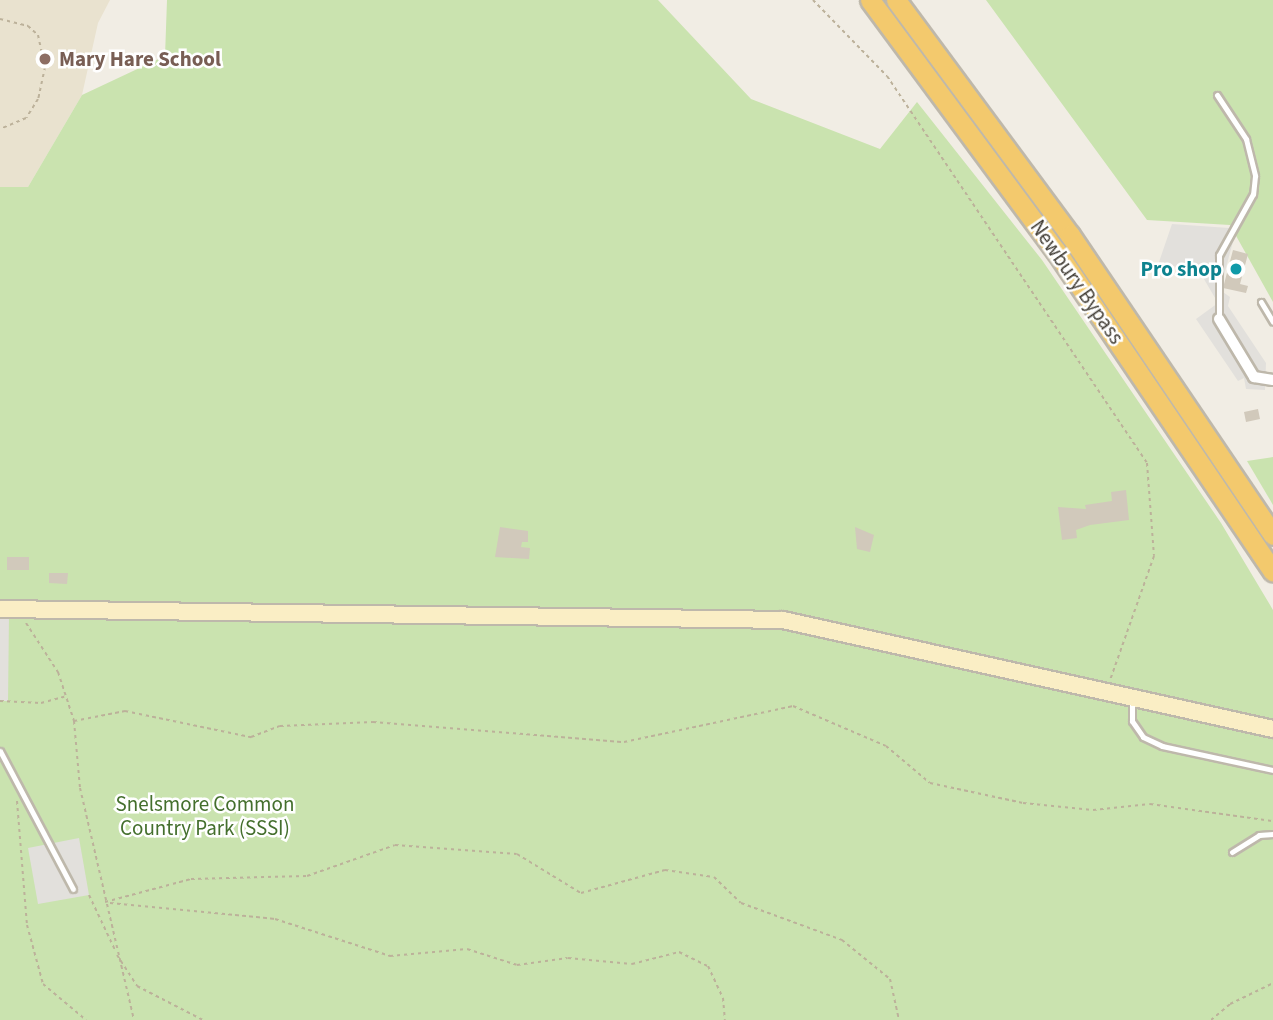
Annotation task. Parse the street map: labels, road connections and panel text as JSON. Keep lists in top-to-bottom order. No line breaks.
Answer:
{"streets":{"highway":["Newbury Bypass"]},"parks":["Snelsmore Common Country Park (SSSI)"],"places":["Mary Hare School","Pro shop"]}
